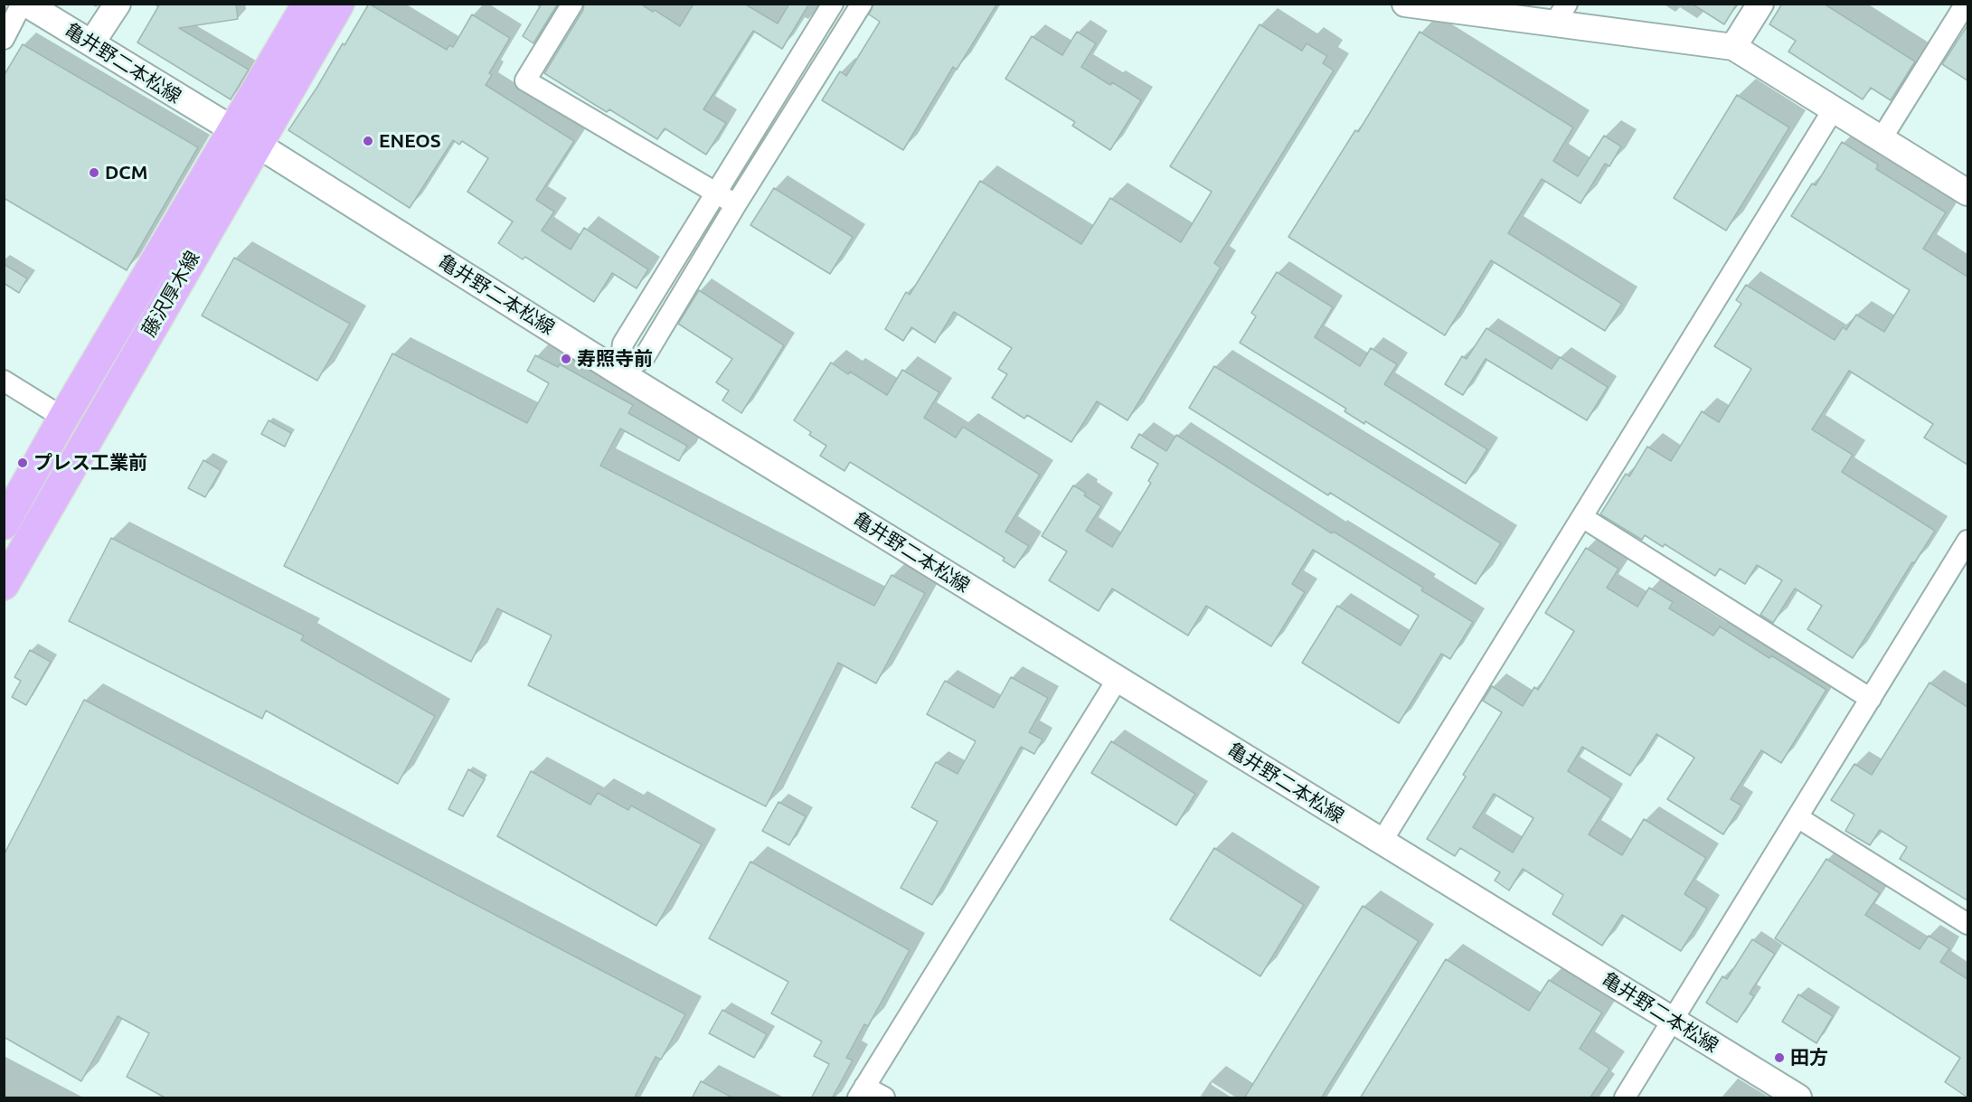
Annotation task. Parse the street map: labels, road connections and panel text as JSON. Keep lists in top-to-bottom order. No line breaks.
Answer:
{"streets":{"main road":["藤沢厚木線"],"street":["亀井野二本松線"]},"crossings":[["亀井野二本松線","藤沢厚木線"]],"places":["ENEOS","DCM","寿照寺前","プレス工業前","田方"]}
